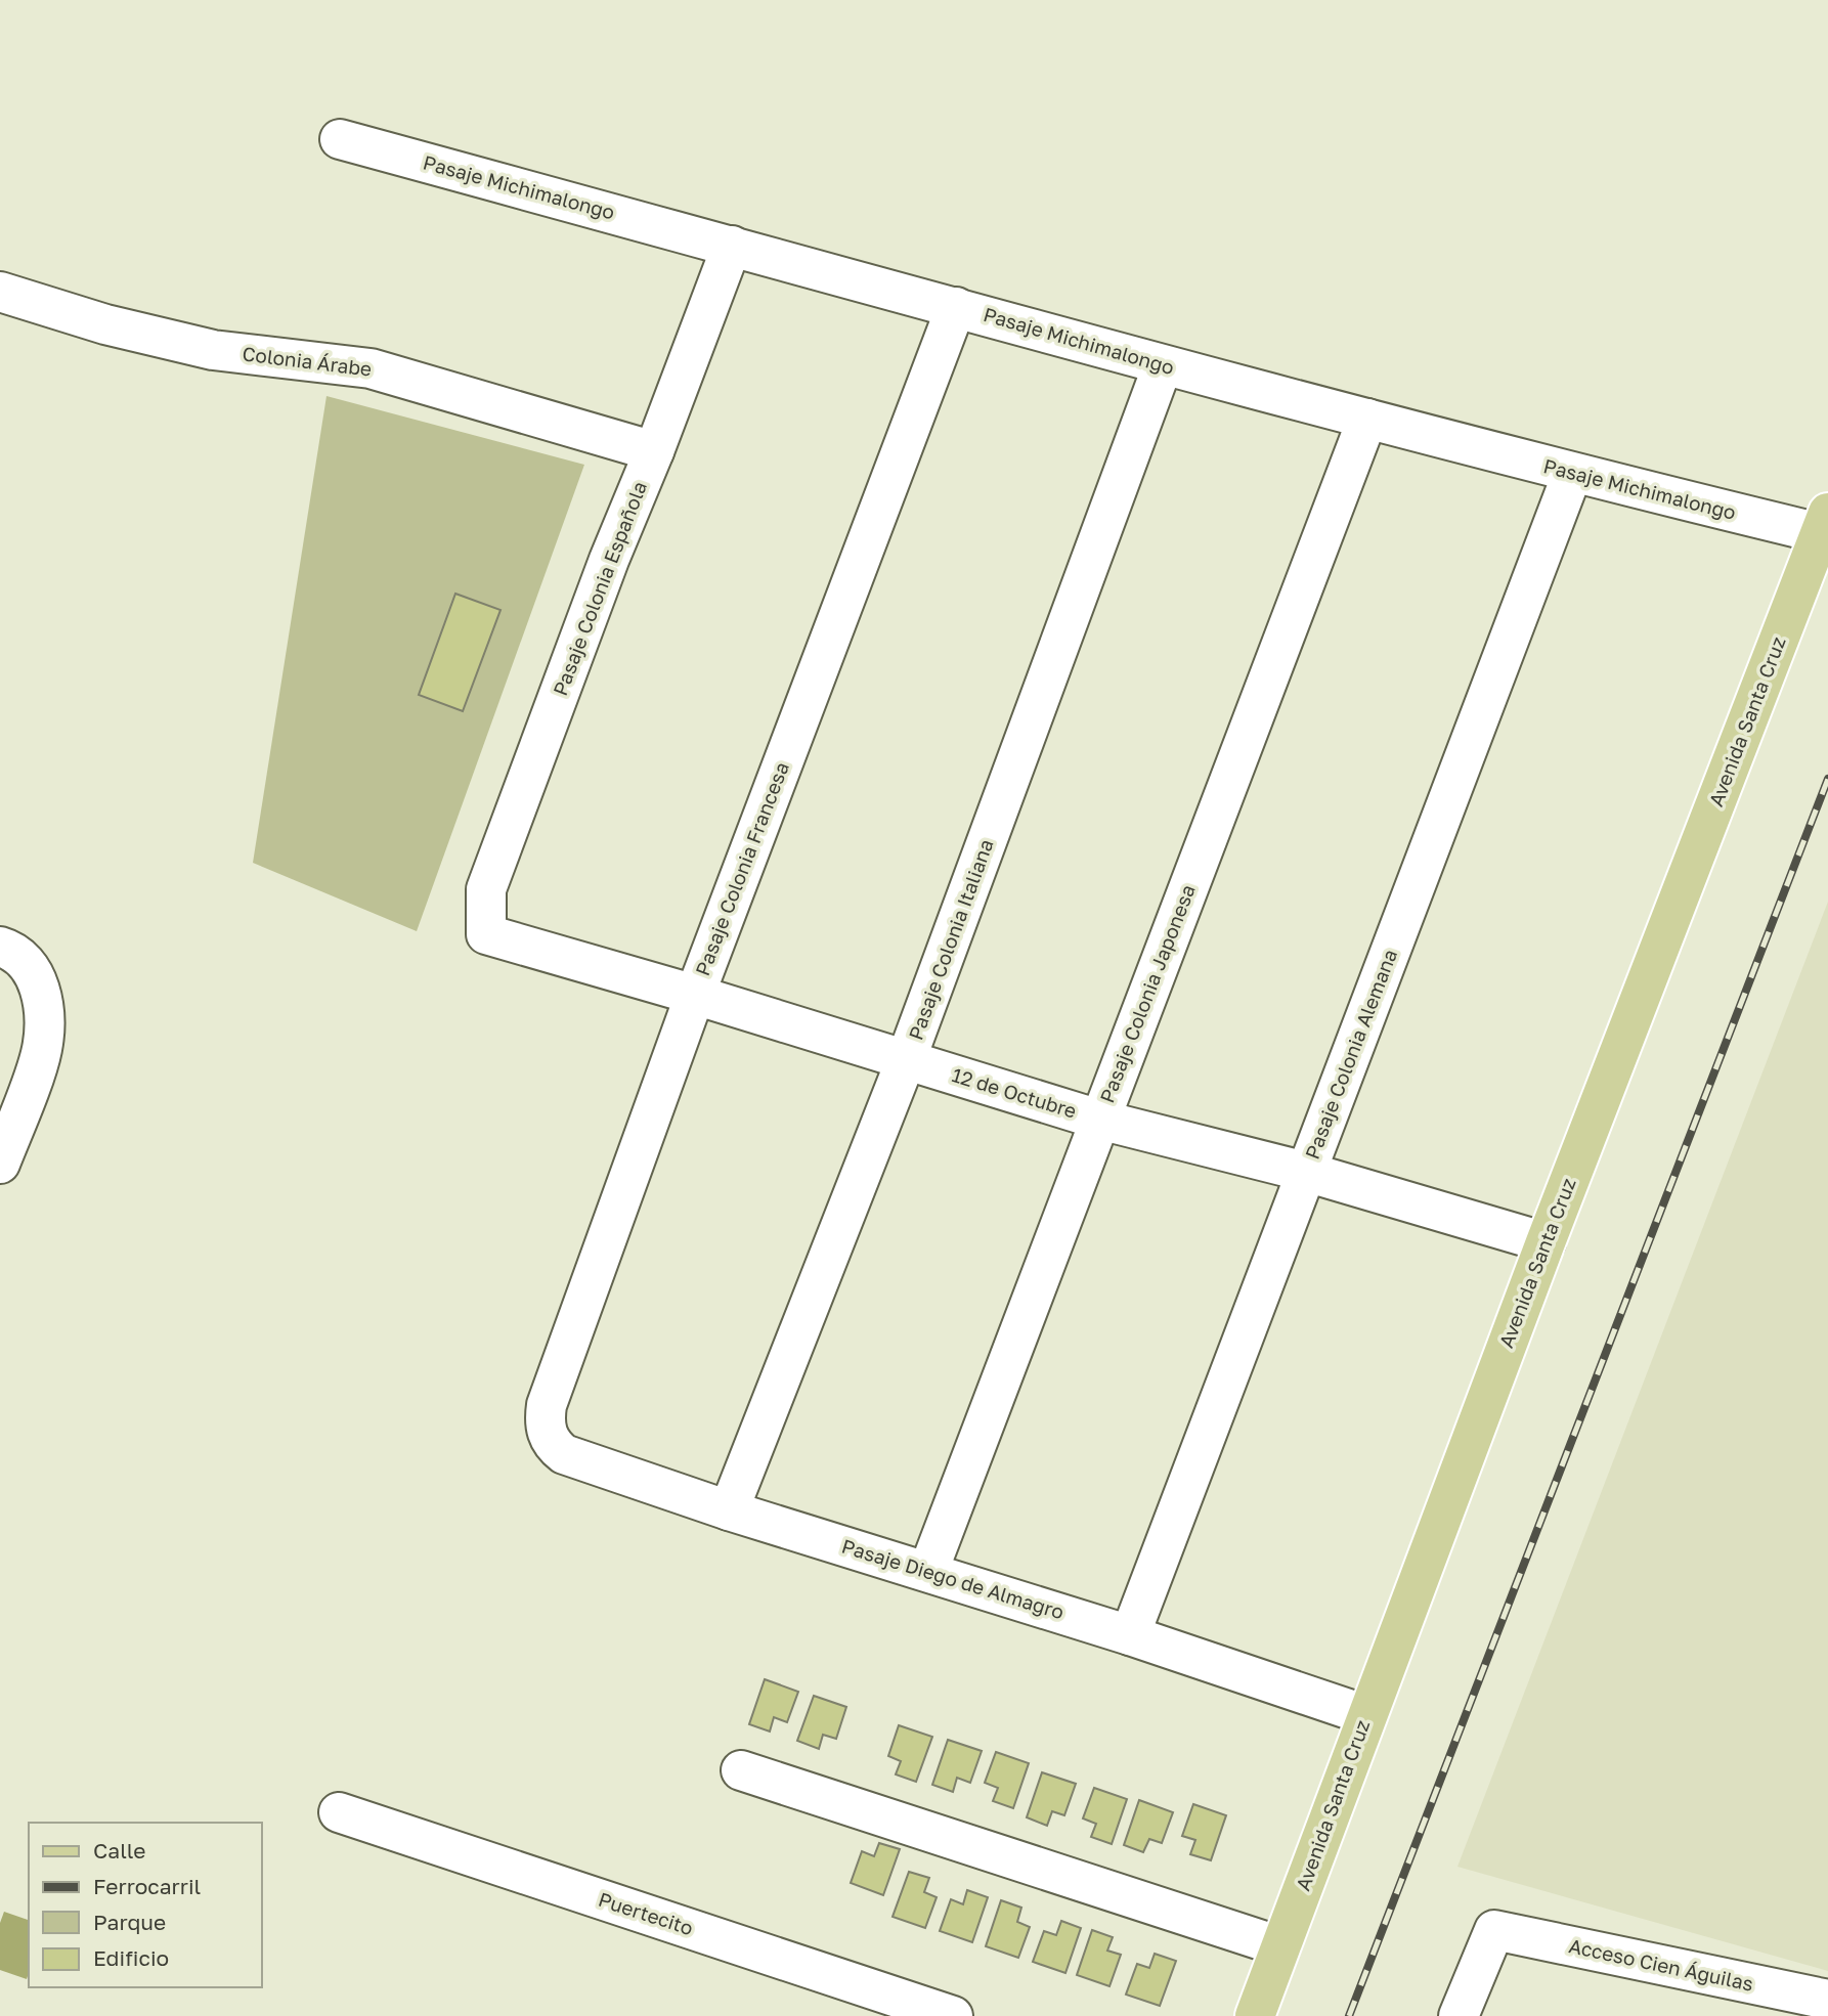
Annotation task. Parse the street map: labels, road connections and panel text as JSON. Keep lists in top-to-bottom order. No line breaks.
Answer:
{"streets":{"main road":["Avenida Santa Cruz"],"street":["Pasaje Michimalongo","Colonia Árabe","Pasaje Colonia Española","Pasaje Colonia Francesa","Pasaje Colonia Italiana","Pasaje Colonia Japonesa","Pasaje Colonia Alemana","12 de Octubre","Pasaje Diego de Almagro","Puertecito","Acceso Cien Águilas"]},"crossings":[["Pasaje Michimalongo","Pasaje Colonia Española"],["Pasaje Michimalongo","Avenida Santa Cruz"],["Pasaje Michimalongo","Pasaje Colonia Francesa"],["Pasaje Michimalongo","Pasaje Colonia Italiana"],["Pasaje Michimalongo","Pasaje Colonia Japonesa"],["Pasaje Michimalongo","Pasaje Colonia Alemana"],["Colonia Árabe","Pasaje Colonia Española"],["Pasaje Colonia Española","12 de Octubre"],["Avenida Santa Cruz","12 de Octubre"],["Avenida Santa Cruz","Pasaje Diego de Almagro"],["Pasaje Colonia Francesa","12 de Octubre"],["Pasaje Colonia Francesa","Pasaje Diego de Almagro"],["Pasaje Colonia Italiana","12 de Octubre"],["Pasaje Colonia Italiana","Pasaje Diego de Almagro"],["Pasaje Colonia Japonesa","12 de Octubre"],["Pasaje Colonia Japonesa","Pasaje Diego de Almagro"],["Pasaje Colonia Alemana","12 de Octubre"],["Pasaje Colonia Alemana","Pasaje Diego de Almagro"]],"legend":["Calle","Ferrocarril","Parque","Edificio"]}
